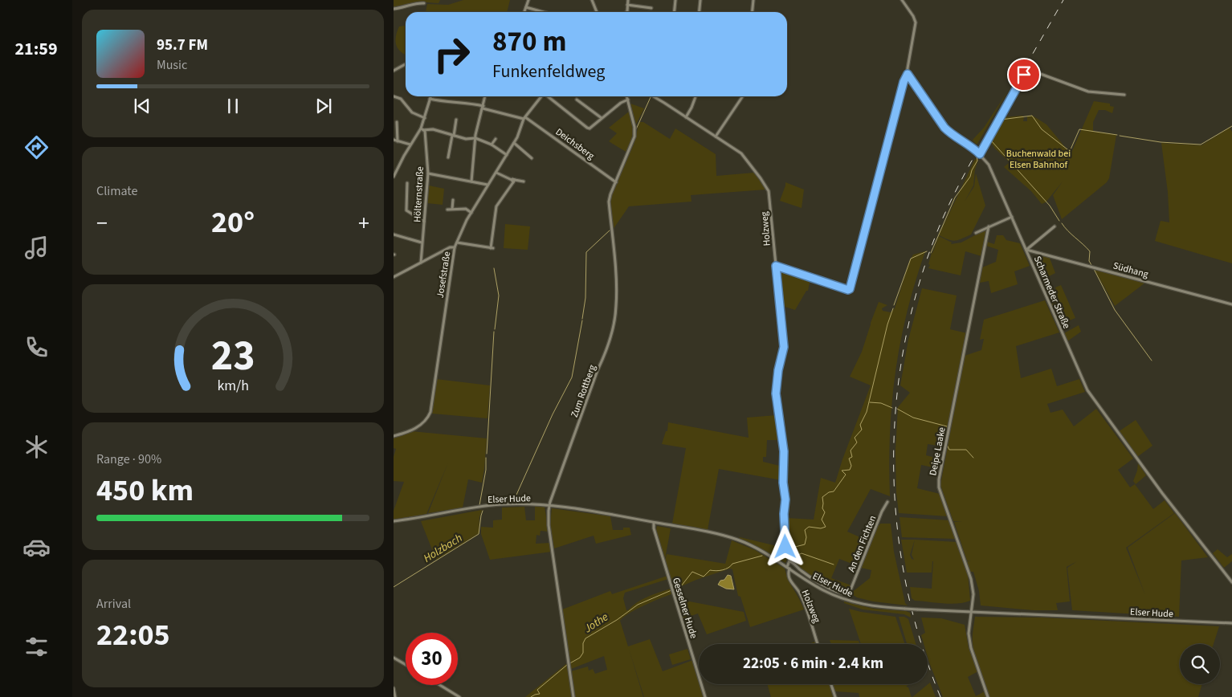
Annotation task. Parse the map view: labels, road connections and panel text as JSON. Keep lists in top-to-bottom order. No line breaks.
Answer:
{"streets":{"street":["Deichsberg","Hölternstraße","Holzweg","Südhang","Josefstraße","Scharmeder Straße","Zum Rottberg","Deipe Laake","Elser Hude","An den Fichten","Gesselner Hude"]},"crossings":[["Deichsberg","Josefstraße"],["Deichsberg","Zum Rottberg"],["Holzweg","Elser Hude"],["Holzweg","An den Fichten"],["Südhang","Scharmeder Straße"],["Zum Rottberg","Elser Hude"],["Deipe Laake","Elser Hude"],["Elser Hude","Gesselner Hude"]],"water":["Holzbach","Jothe"],"parks":["Buchenwald bei Elsen Bahnhof"],"page":{"tabs":"21:59","turn":["870 m","Funkenfeldweg"],"song":["95.7 FM","Music"],"tile":["Climate",["Range · 90%","450 km"],["Arrival","22:05"]],"heat":["−","20°","+"],"limit":"30","trip":"22:05 · 6 min · 2.4 km","gauge":["23","km/h"]}}
